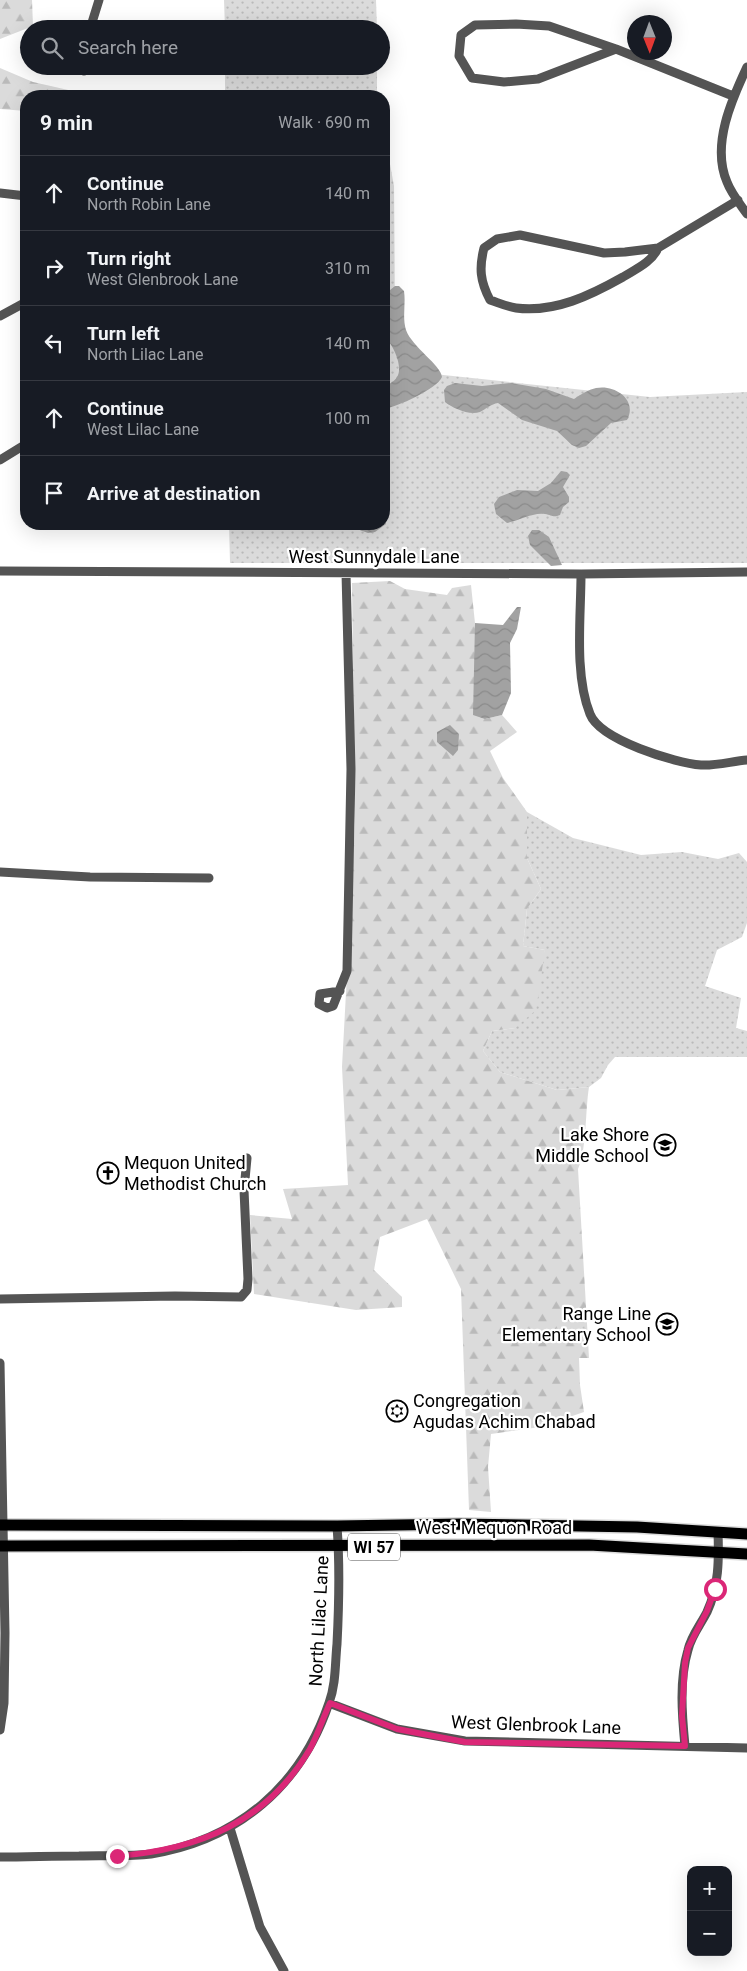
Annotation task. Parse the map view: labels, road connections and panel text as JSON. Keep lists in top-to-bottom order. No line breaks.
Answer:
{"streets":{"main road":["West Mequon Road","WI 57"],"street":["West Sunnydale Lane","North Lilac Lane","West Glenbrook Lane"]},"crossings":[["West Mequon Road","North Lilac Lane"],["North Lilac Lane","West Glenbrook Lane"]],"places":{"school or university":["Lake Shore Middle School","Range Line Elementary School"],"church":["Mequon United Methodist Church"],"synagogue":["Congregation Agudas Achim Chabad"]},"north":"bottom","page":{"search":"Search here","heading":["9 min","Walk · 690 m"],"list":[["Continue","North Robin Lane","140 m"],["Turn right","West Glenbrook Lane","310 m"],["Turn left","North Lilac Lane","140 m"],["Continue","West Lilac Lane","100 m"],"Arrive at destination"],"map_buttons":["+","−"]}}
